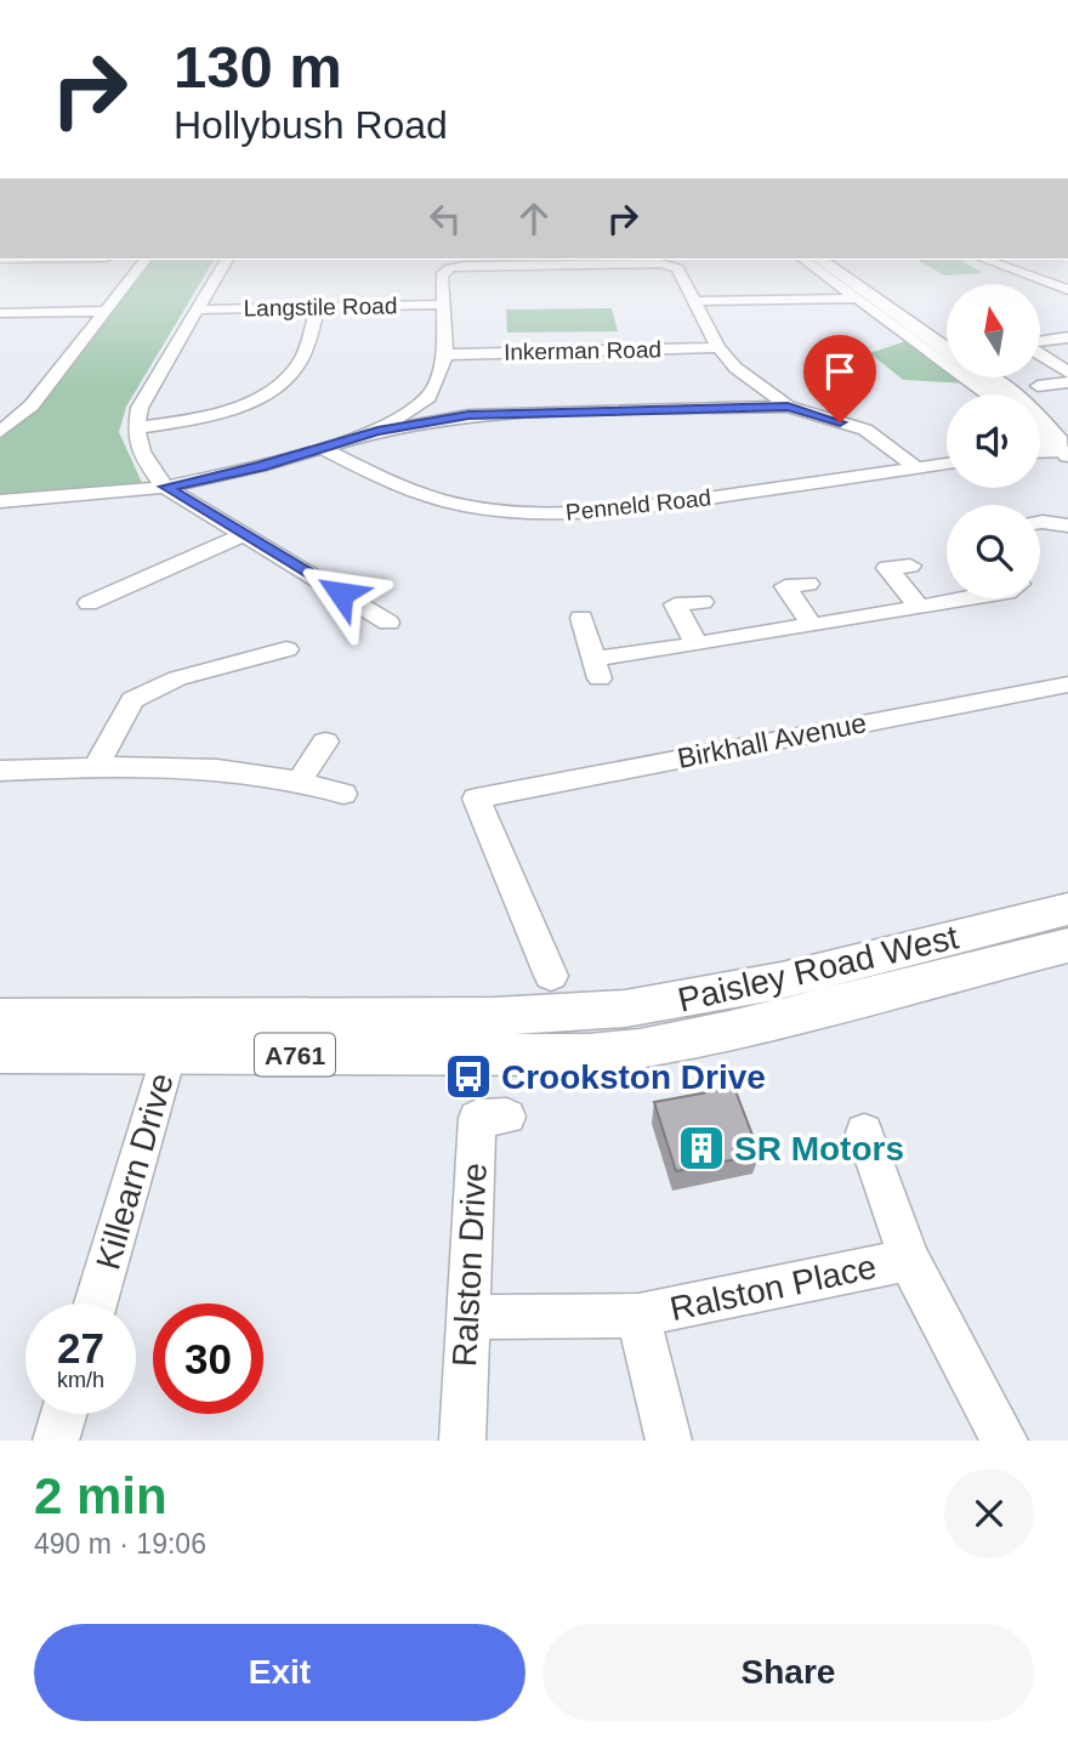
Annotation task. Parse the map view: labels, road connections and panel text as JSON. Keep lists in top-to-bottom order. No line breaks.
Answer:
{"streets":{"main road":["Paisley Road West","A761"],"street":["Langstile Road","Inkerman Road","Penneld Road","Birkhall Avenue","Killearn Drive","Ralston Drive","Ralston Place"]},"crossings":[["Birkhall Avenue","Paisley Road West"],["Birkhall Avenue","A761"],["Paisley Road West","A761"],["Paisley Road West","Killearn Drive"],["A761","Killearn Drive"],["Ralston Drive","Ralston Place"]],"places":{"bus stop":["Crookston Drive"],"building":["SR Motors"]},"north":"top","page":{"turn":["130 m","Hollybush Road"],"speed":"27 km/h","limit":"30","heading":["2 min","490 m · 19:06"],"buttons":["Exit","Share"]}}
